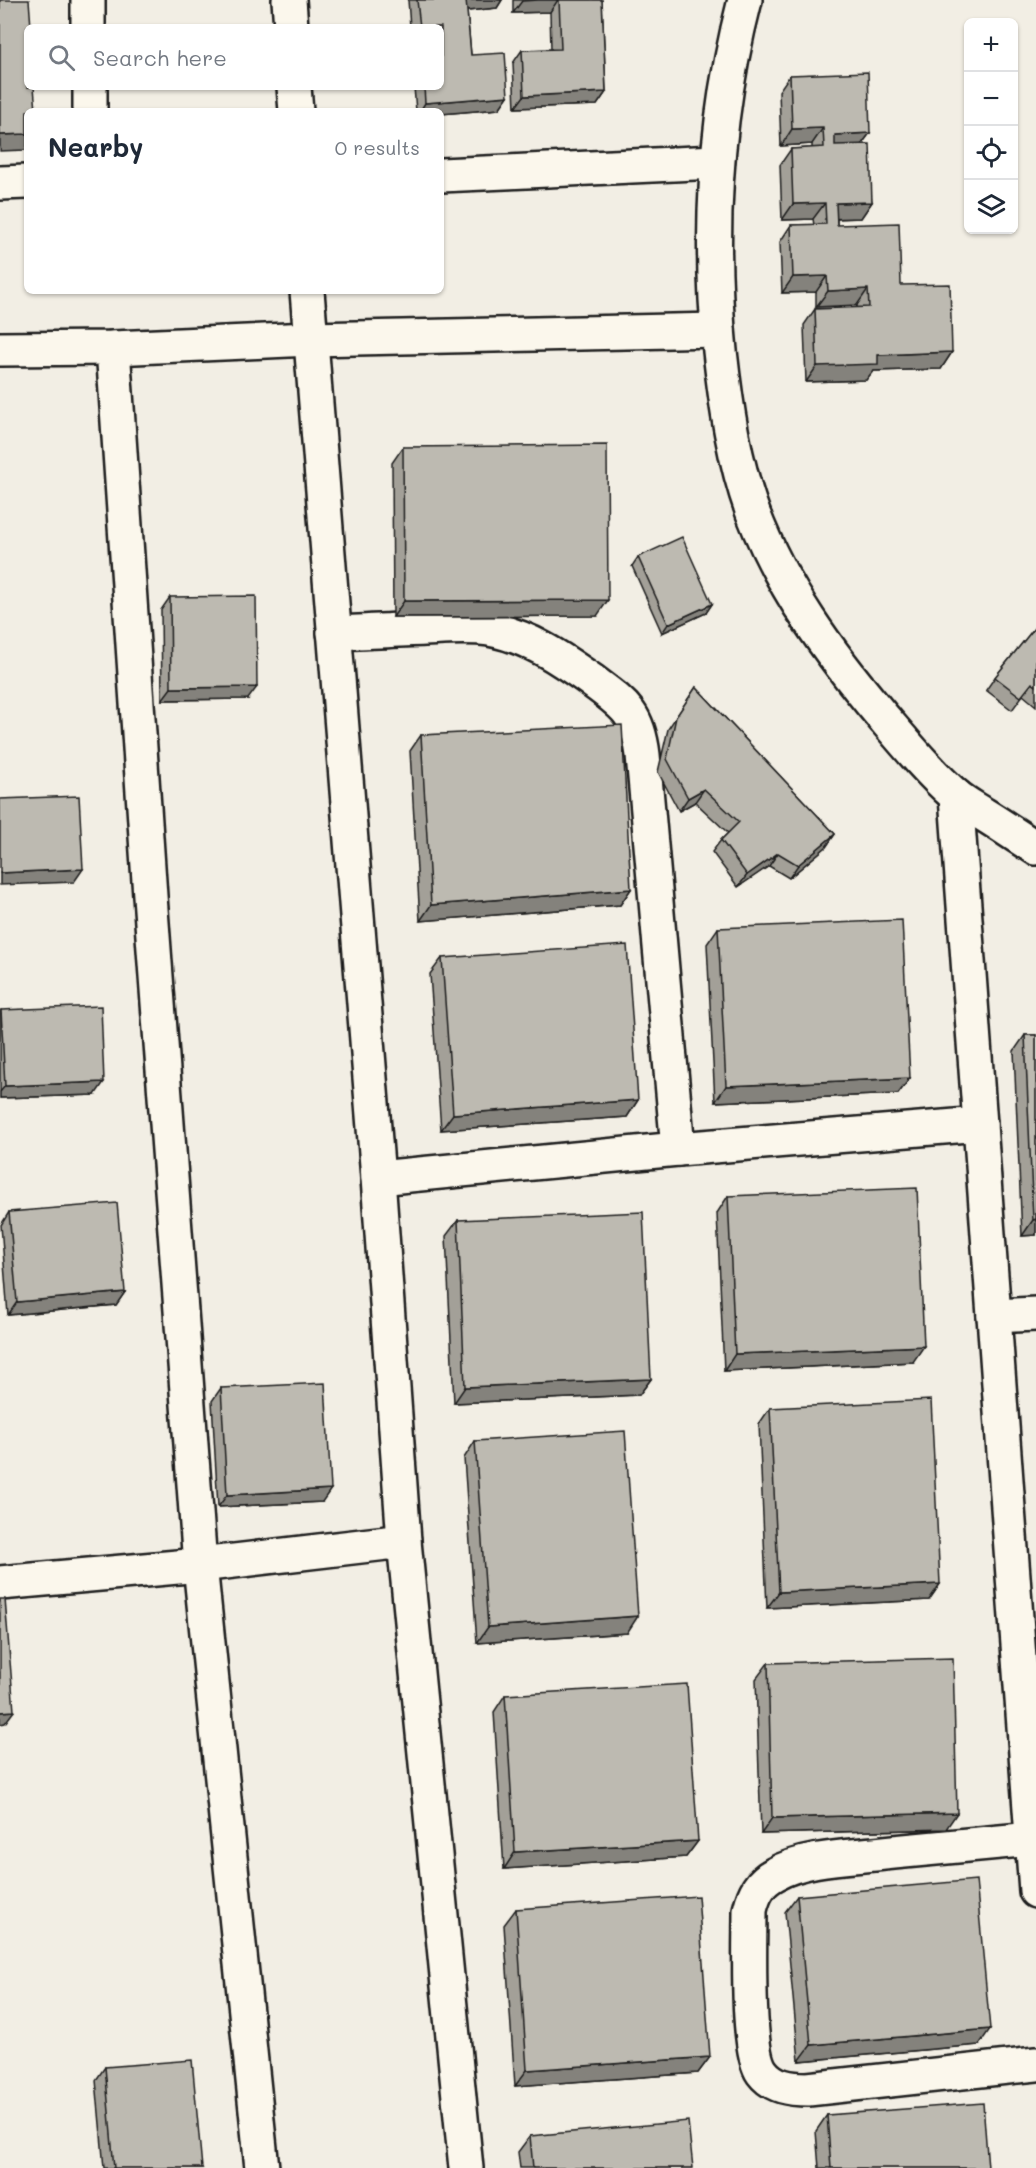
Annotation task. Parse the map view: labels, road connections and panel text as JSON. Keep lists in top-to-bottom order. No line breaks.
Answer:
{"page":{"map_buttons":["+","−"],"search":"Search here","heading":["Nearby","0 results"]}}
